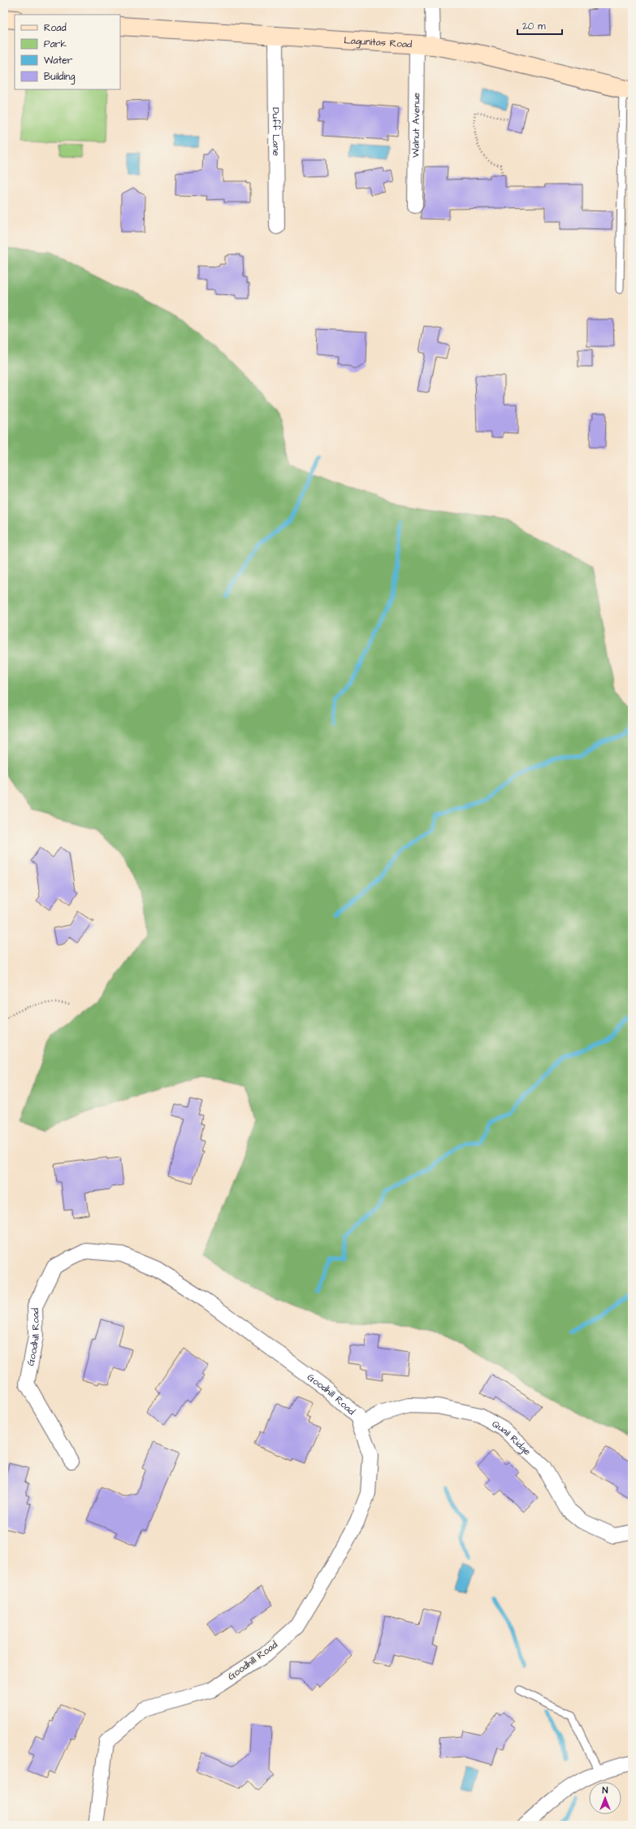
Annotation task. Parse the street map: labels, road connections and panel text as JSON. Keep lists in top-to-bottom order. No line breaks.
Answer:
{"streets":{"street":["Lagunitas Road","Walnut Avenue","Duff Lane","Goodhill Road","Quail Ridge"]},"crossings":[["Lagunitas Road","Walnut Avenue"],["Lagunitas Road","Duff Lane"],["Goodhill Road","Quail Ridge"]],"legend":["Road","Park","Water","Building"],"scale_bar":"20 m","north":"top"}
